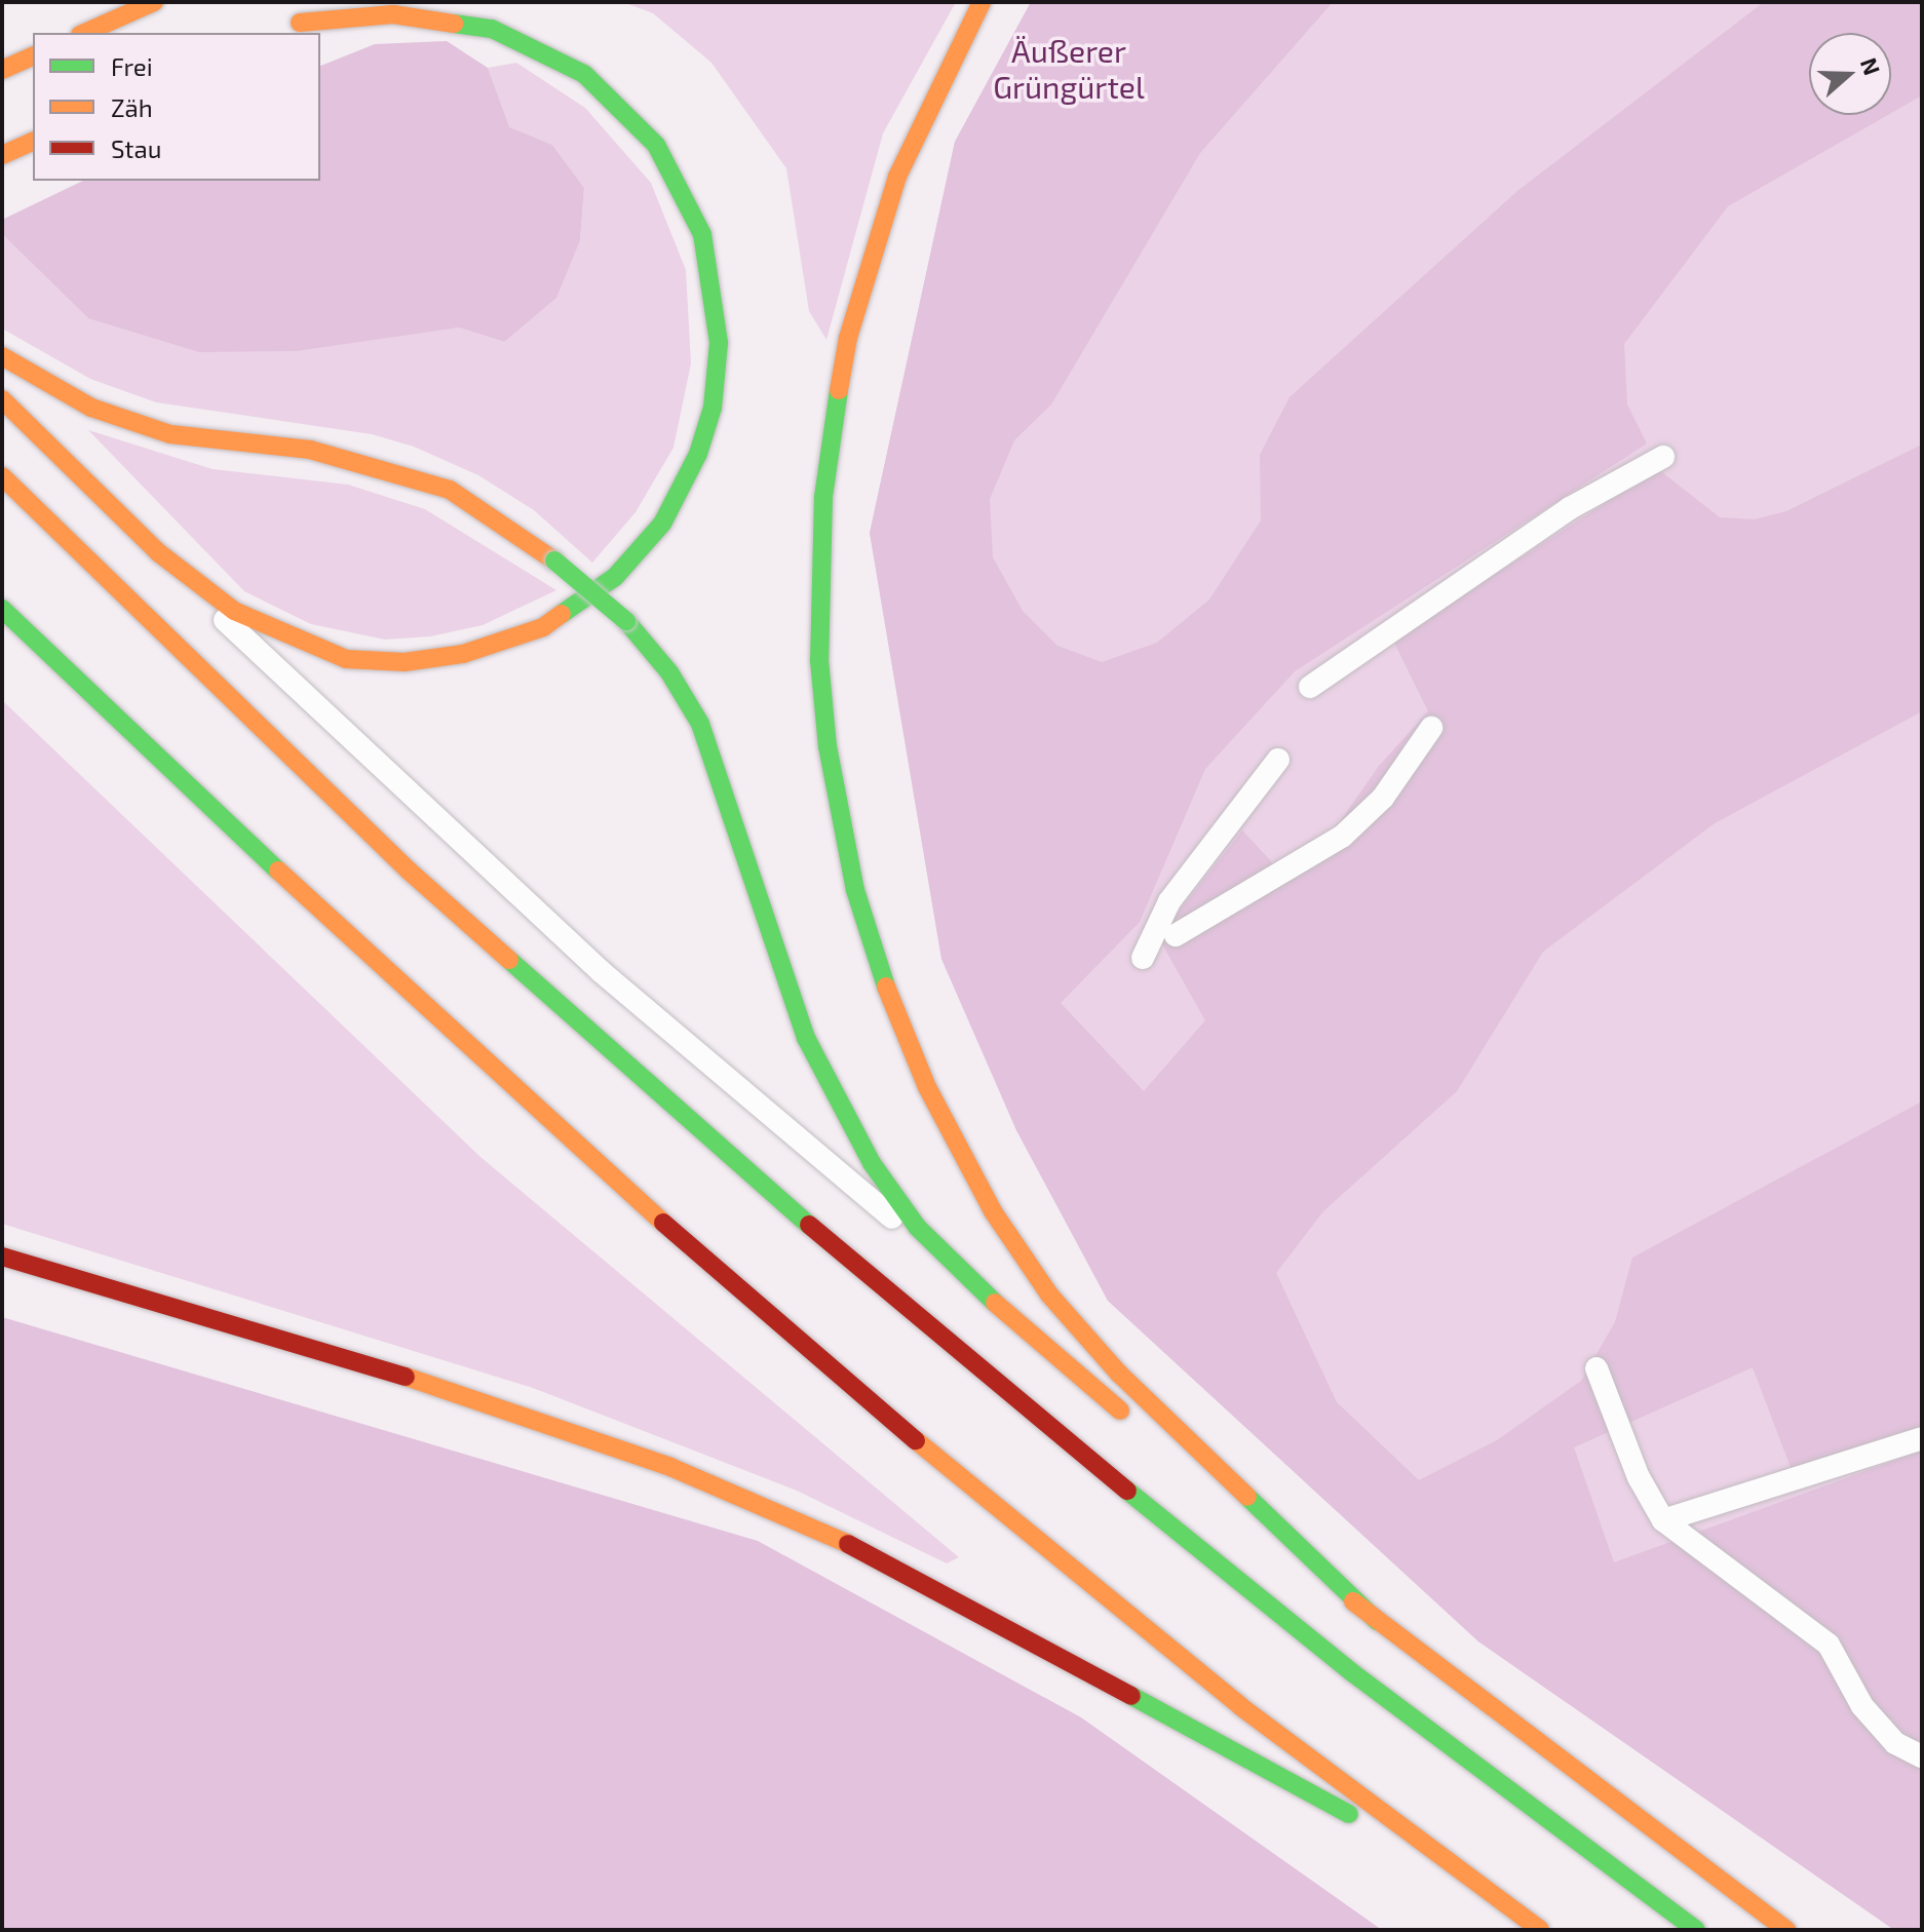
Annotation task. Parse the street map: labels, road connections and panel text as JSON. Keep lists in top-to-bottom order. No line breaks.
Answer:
{"parks":["Äußerer Grüngürtel"],"legend":["Frei","Zäh","Stau"],"north":"right"}
